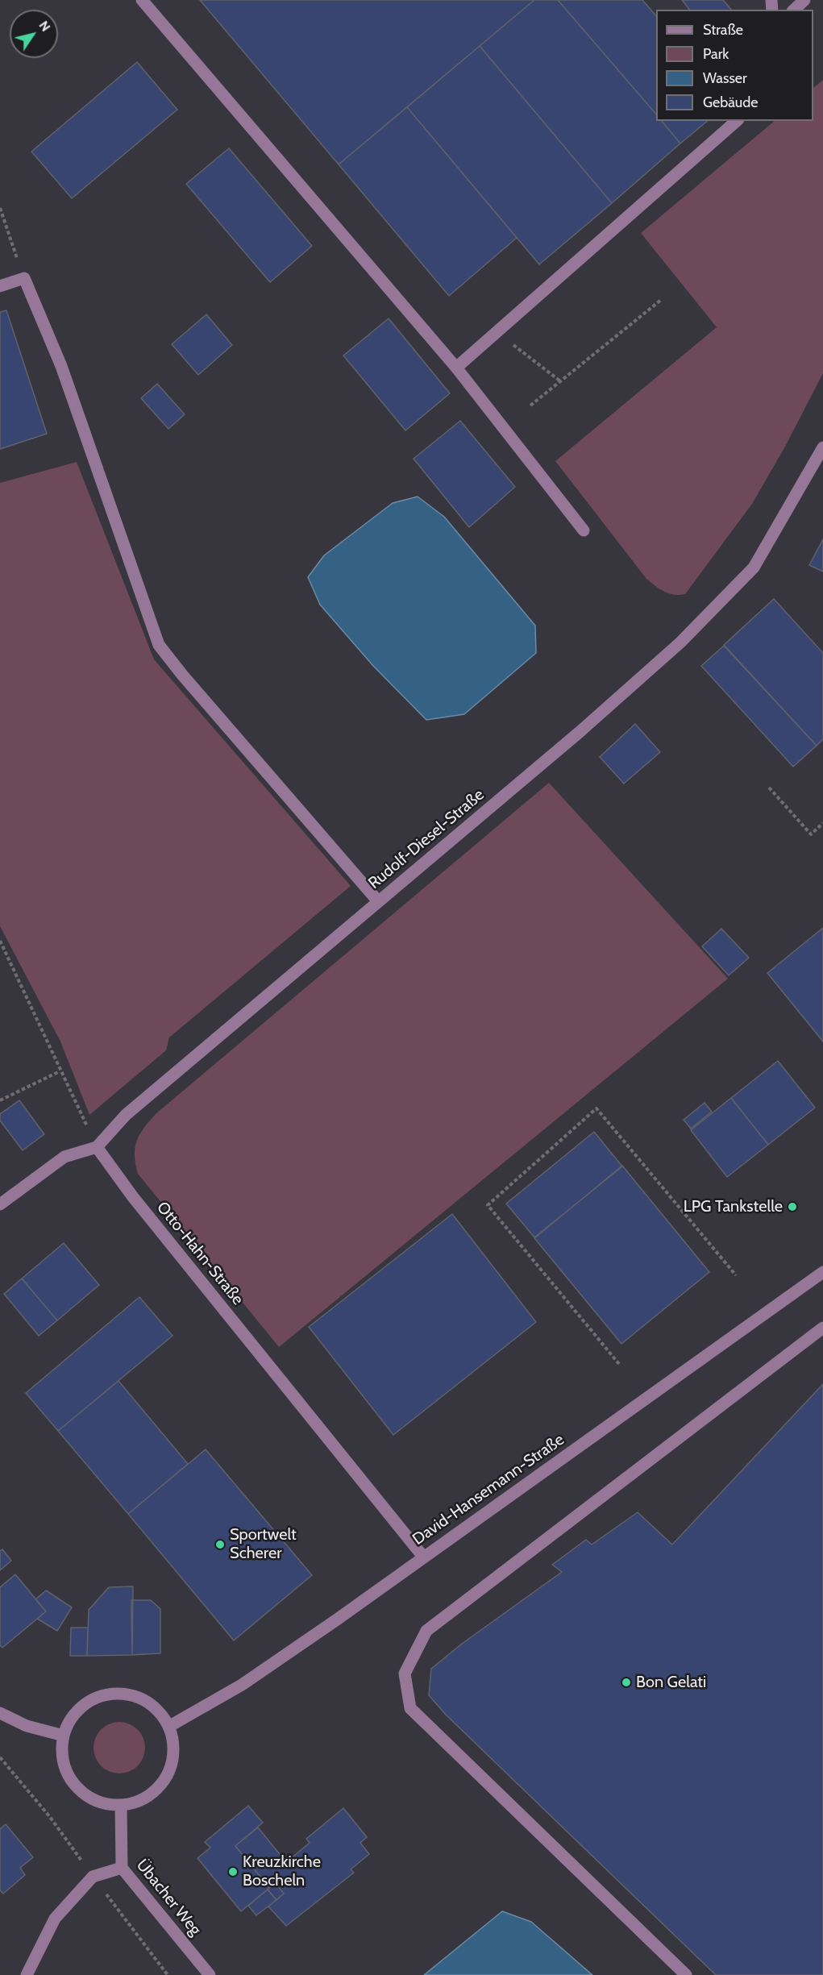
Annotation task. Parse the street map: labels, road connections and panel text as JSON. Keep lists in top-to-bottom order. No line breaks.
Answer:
{"streets":{"street":["Rudolf-Diesel-Straße","Otto-Hahn-Straße","David-Hansemann-Straße","Übacher Weg"]},"crossings":[["Rudolf-Diesel-Straße","Otto-Hahn-Straße"],["Otto-Hahn-Straße","David-Hansemann-Straße"],["David-Hansemann-Straße","Übacher Weg"]],"places":["LPG Tankstelle","Sportwelt Scherer","Bon Gelati","Kreuzkirche Boscheln"],"legend":["Straße","Park","Wasser","Gebäude"],"north":"top right"}
